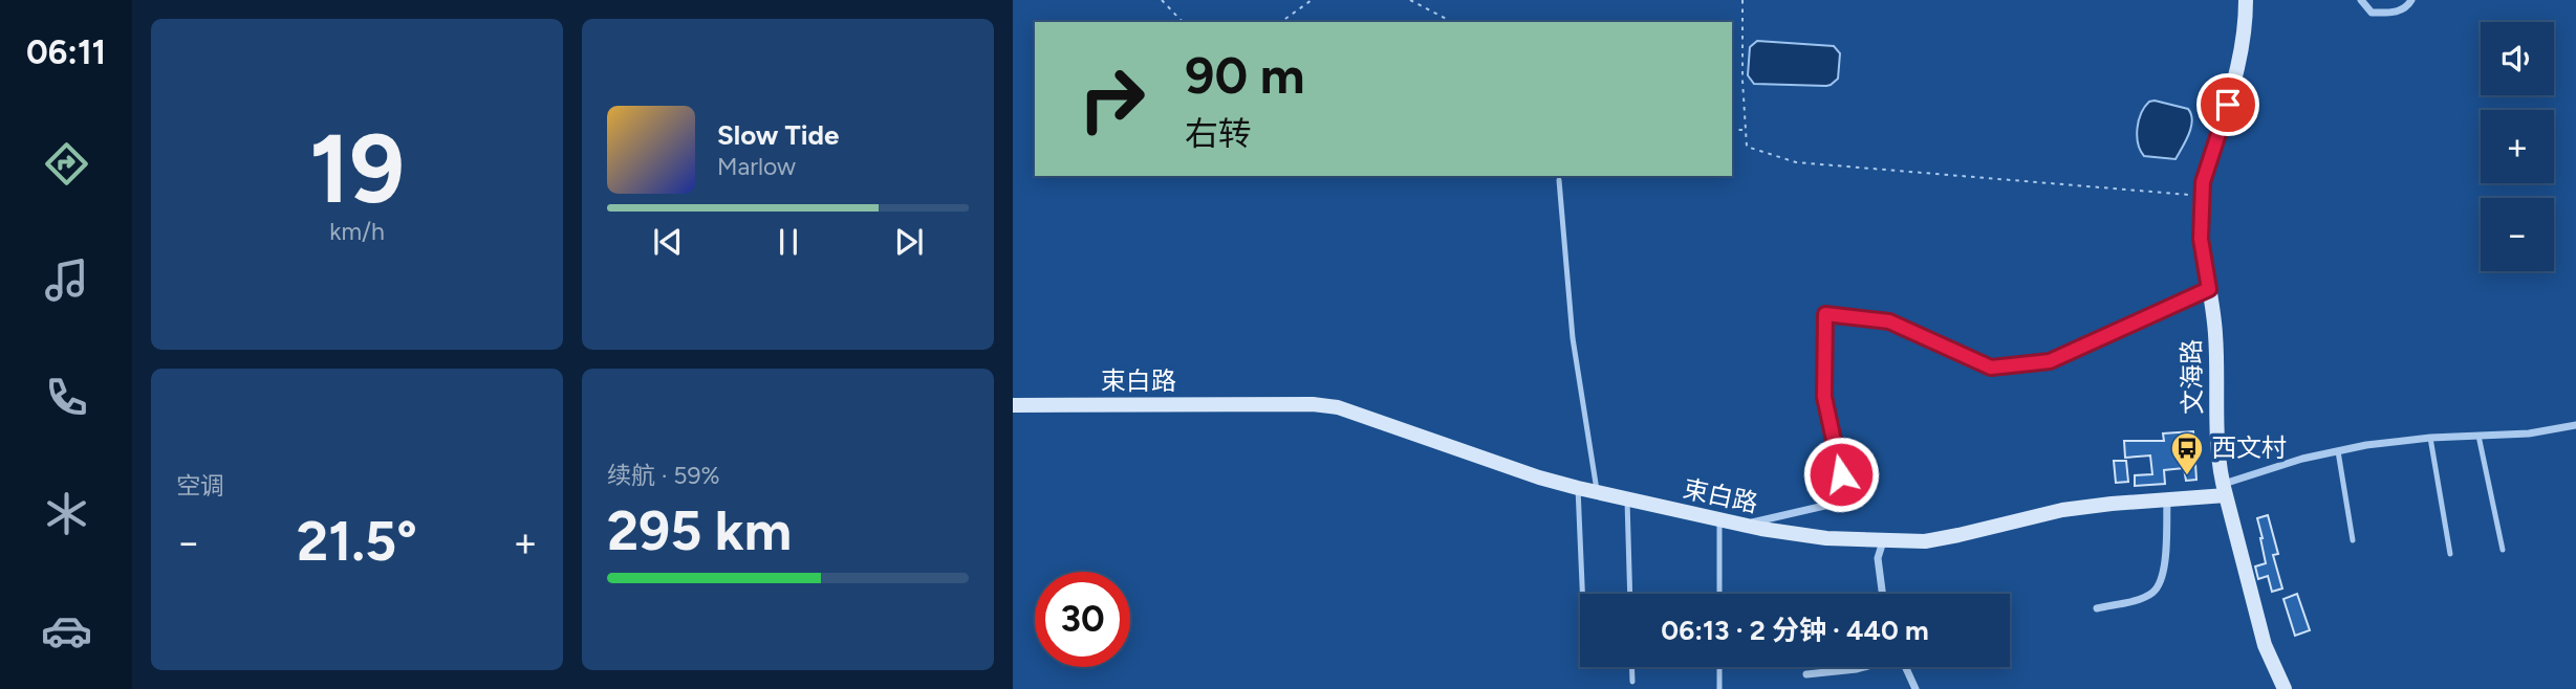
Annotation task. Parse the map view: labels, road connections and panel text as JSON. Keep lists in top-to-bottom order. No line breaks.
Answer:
{"streets":{"main road":["文海路","束白路"]},"crossings":[["文海路","束白路"]],"places":{"bus stop":["西文村"]},"page":{"tabs":"06:11","tile":[["19","km/h"],"空调",["续航 · 59%","295 km"]],"map_buttons":["+","−"],"turn":["90 m","右转"],"song":["Slow Tide","Marlow"],"heat":["−","21.5°","+"],"limit":"30","trip":"06:13 · 2 分钟 · 440 m"}}
